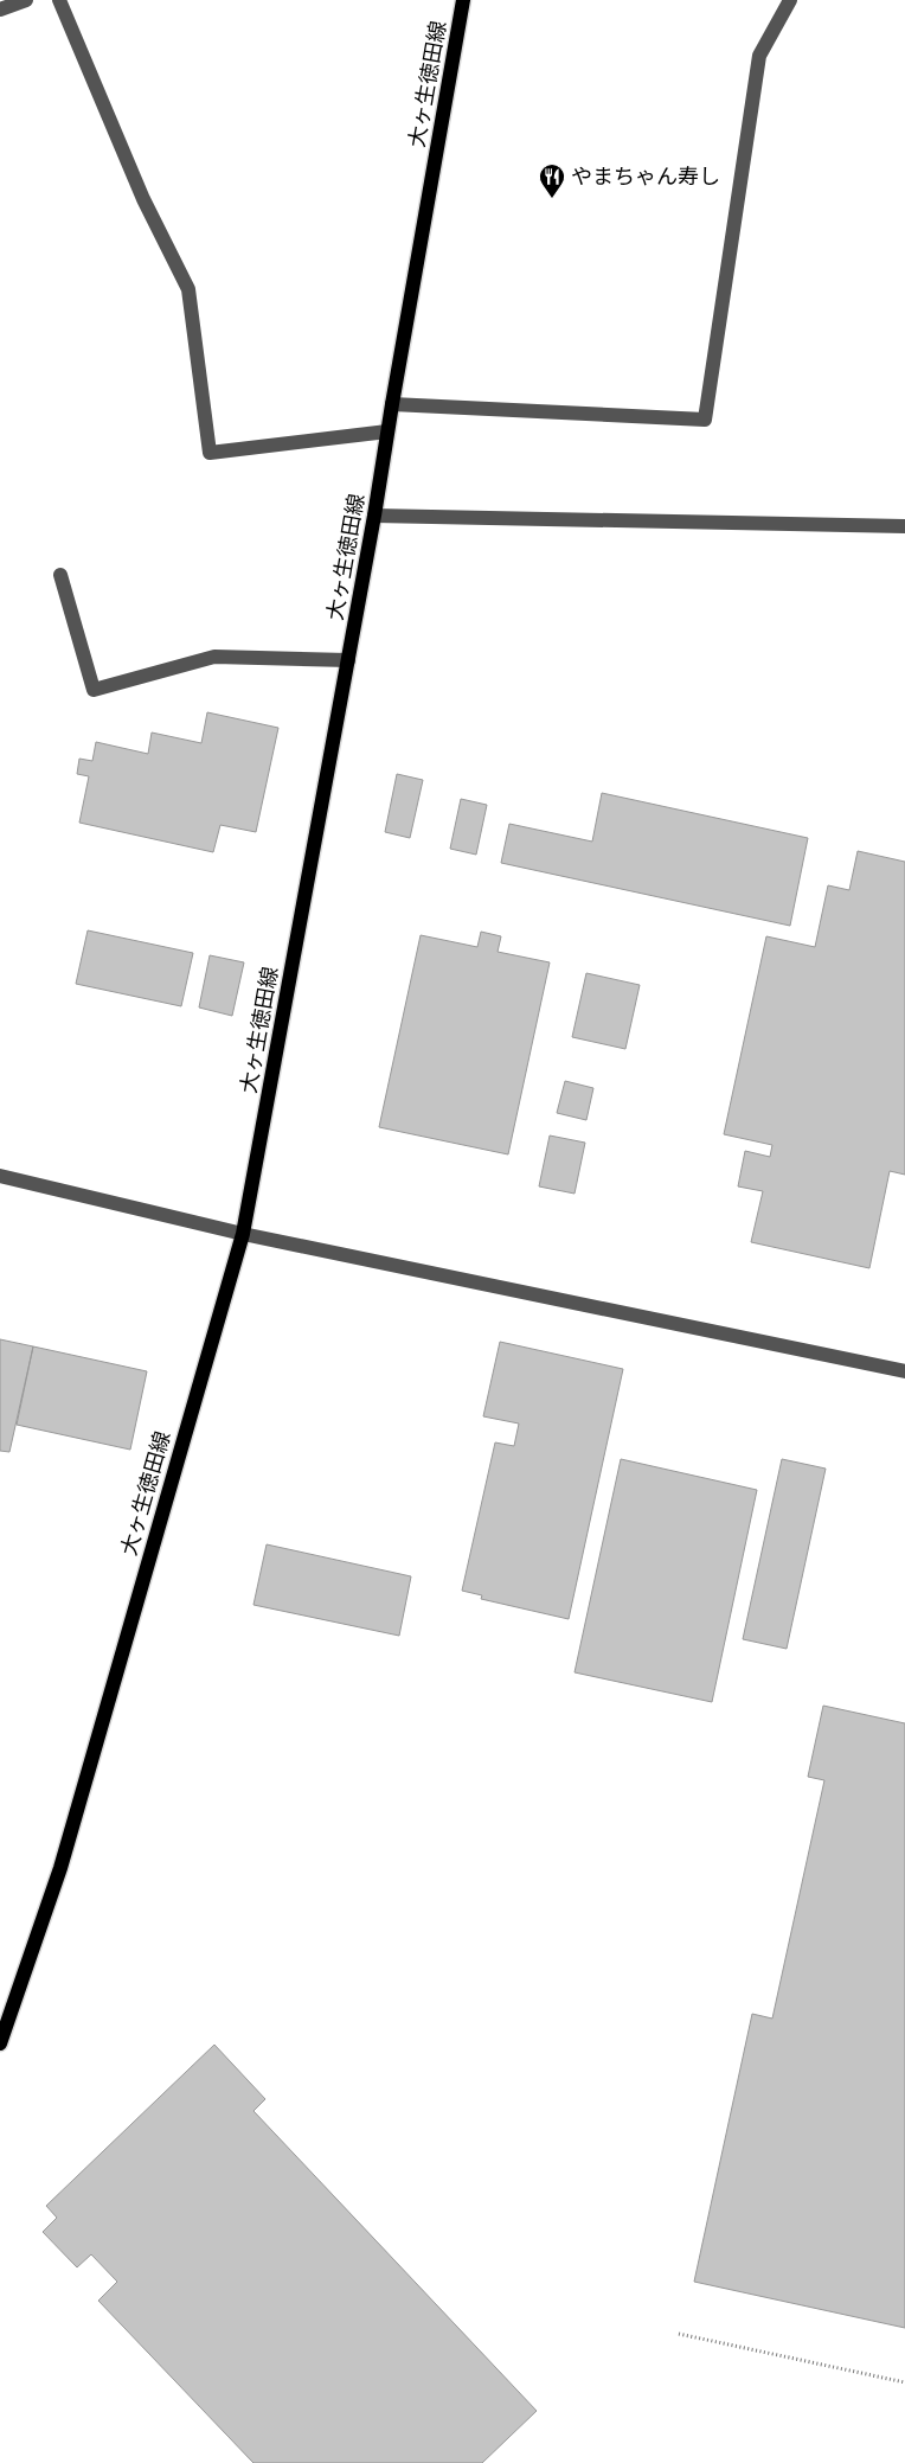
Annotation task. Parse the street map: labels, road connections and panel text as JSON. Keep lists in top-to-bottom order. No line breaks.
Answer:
{"streets":{"main road":["大ヶ生徳田線"]},"places":{"restaurant":["やまちゃん寿し"]}}
